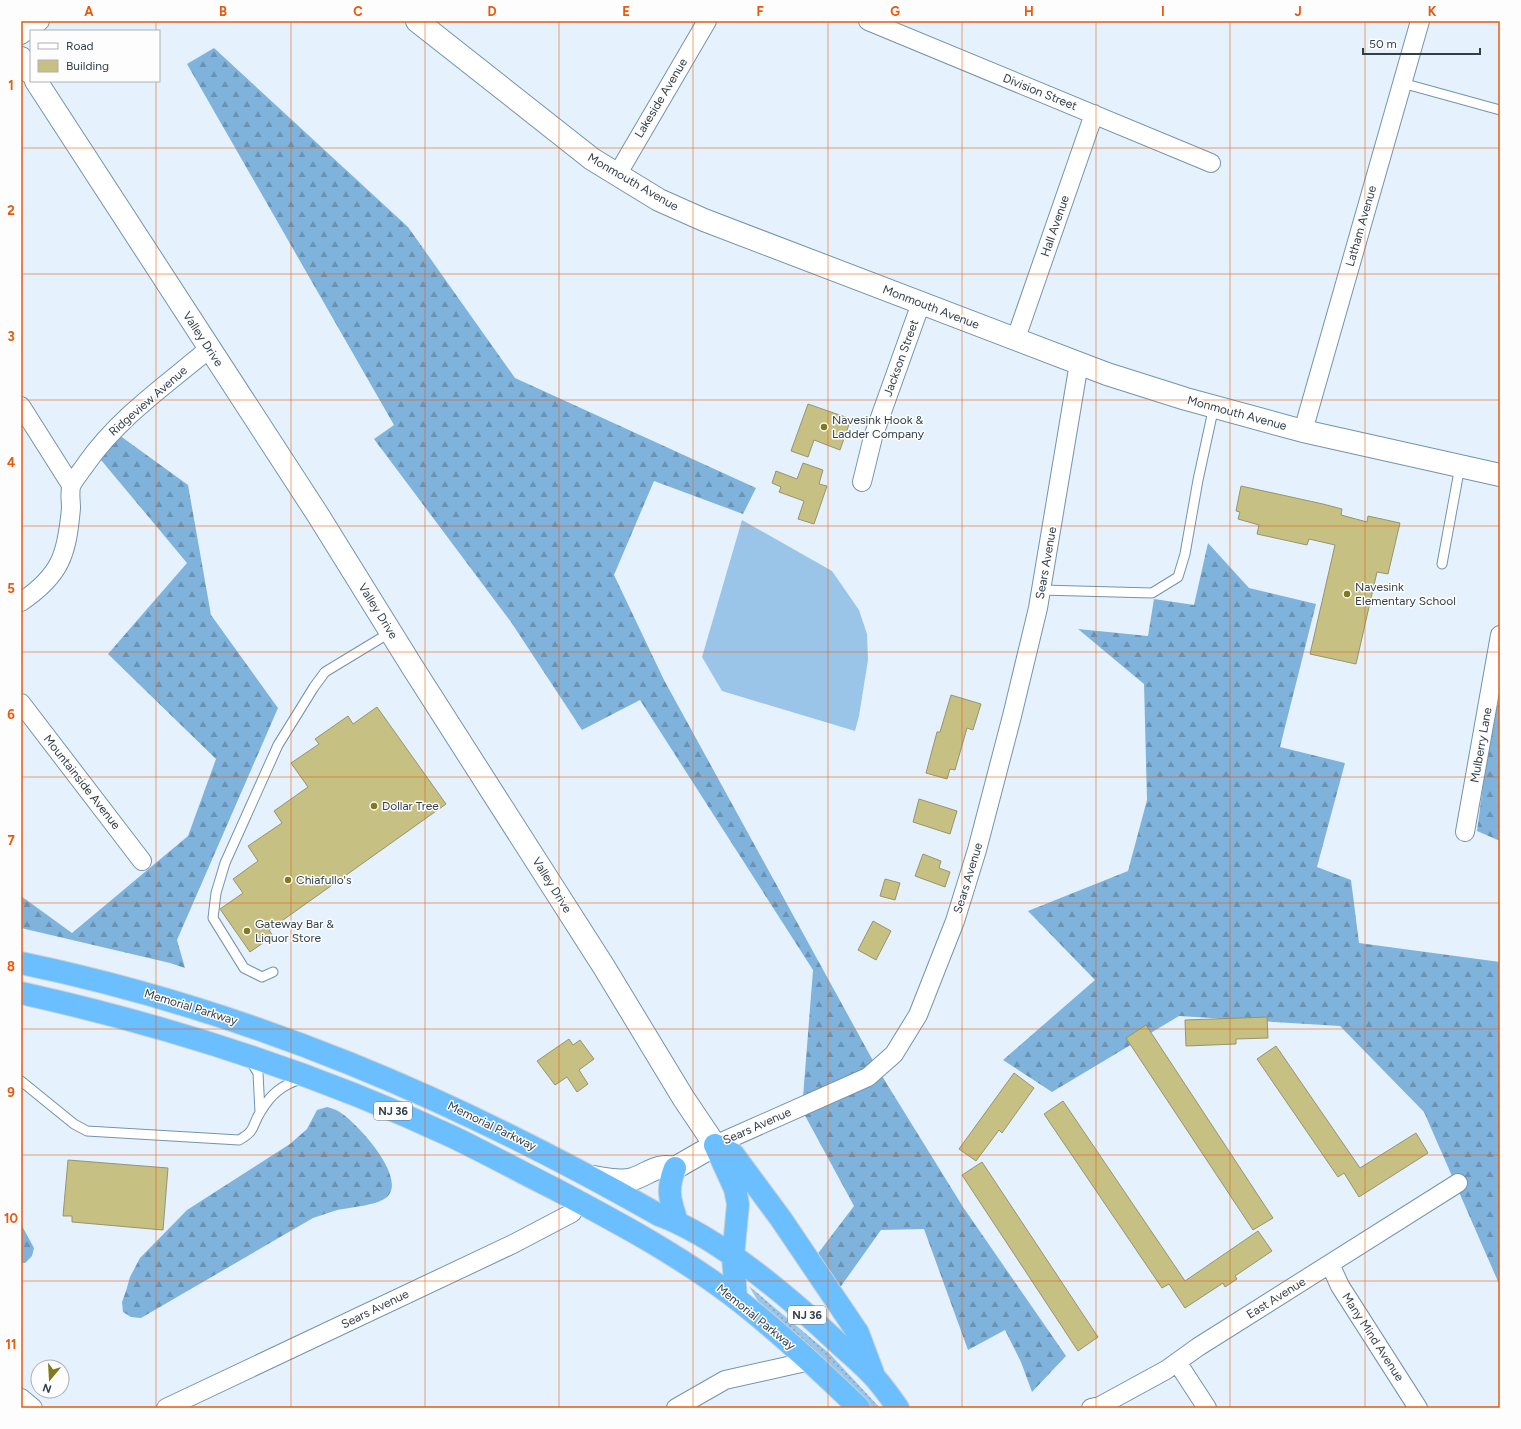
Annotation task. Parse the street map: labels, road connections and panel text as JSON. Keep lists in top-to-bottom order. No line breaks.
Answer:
{"streets":{"highway":["Memorial Parkway","NJ 36"],"street":["Division Street","Lakeside Avenue","Monmouth Avenue","Hall Avenue","Latham Avenue","Valley Drive","Jackson Street","Ridgeview Avenue","Sears Avenue","Mulberry Lane","Mountainside Avenue","East Avenue","Many Mind Avenue"]},"crossings":[["Division Street","Hall Avenue"],["Lakeside Avenue","Monmouth Avenue"],["Monmouth Avenue","Hall Avenue"],["Monmouth Avenue","Latham Avenue"],["Monmouth Avenue","Jackson Street"],["Monmouth Avenue","Sears Avenue"],["Valley Drive","Ridgeview Avenue"],["Valley Drive","Sears Avenue"],["Sears Avenue","Memorial Parkway"],["East Avenue","Many Mind Avenue"]],"places":["Navesink Hook & Ladder Company","Navesink Elementary School","Dollar Tree","Chiafullo's","Gateway Bar & Liquor Store"],"legend":["Road","Building"],"scale_bar":"50 m","north":"bottom","grid":{"columns":["A","B","C","D","E","F","G","H","I","J","K"],"rows":["1","2","3","4","5","6","7","8","9","10","11"]}}
